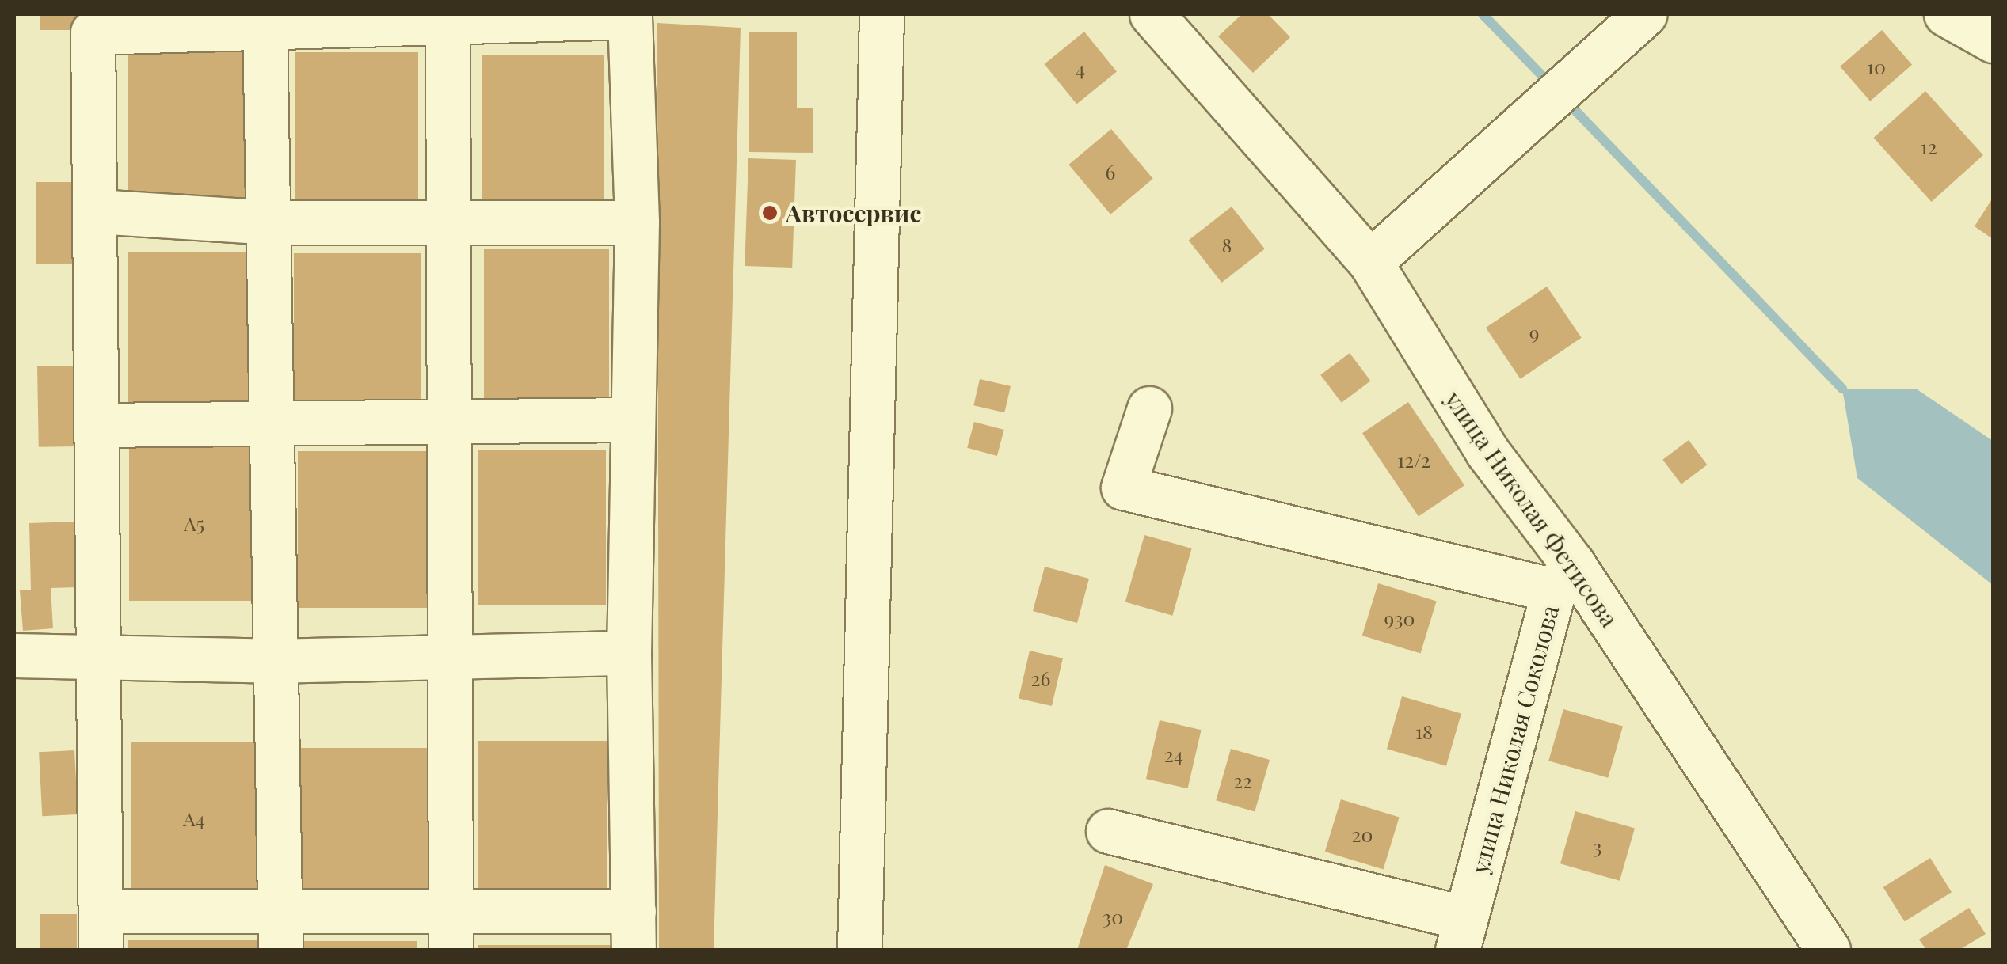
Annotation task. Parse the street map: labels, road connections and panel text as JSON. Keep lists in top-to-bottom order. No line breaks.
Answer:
{"streets":{"street":["улица Николая Фетисова","улица Николая Соколова"]},"crossings":[["улица Николая Фетисова","улица Николая Соколова"]],"places":["Автосервис"],"house_numbers":["10","4","12","6","8","9","12/2","А5","930","26","18","24","22","А4","20","3","30"]}
